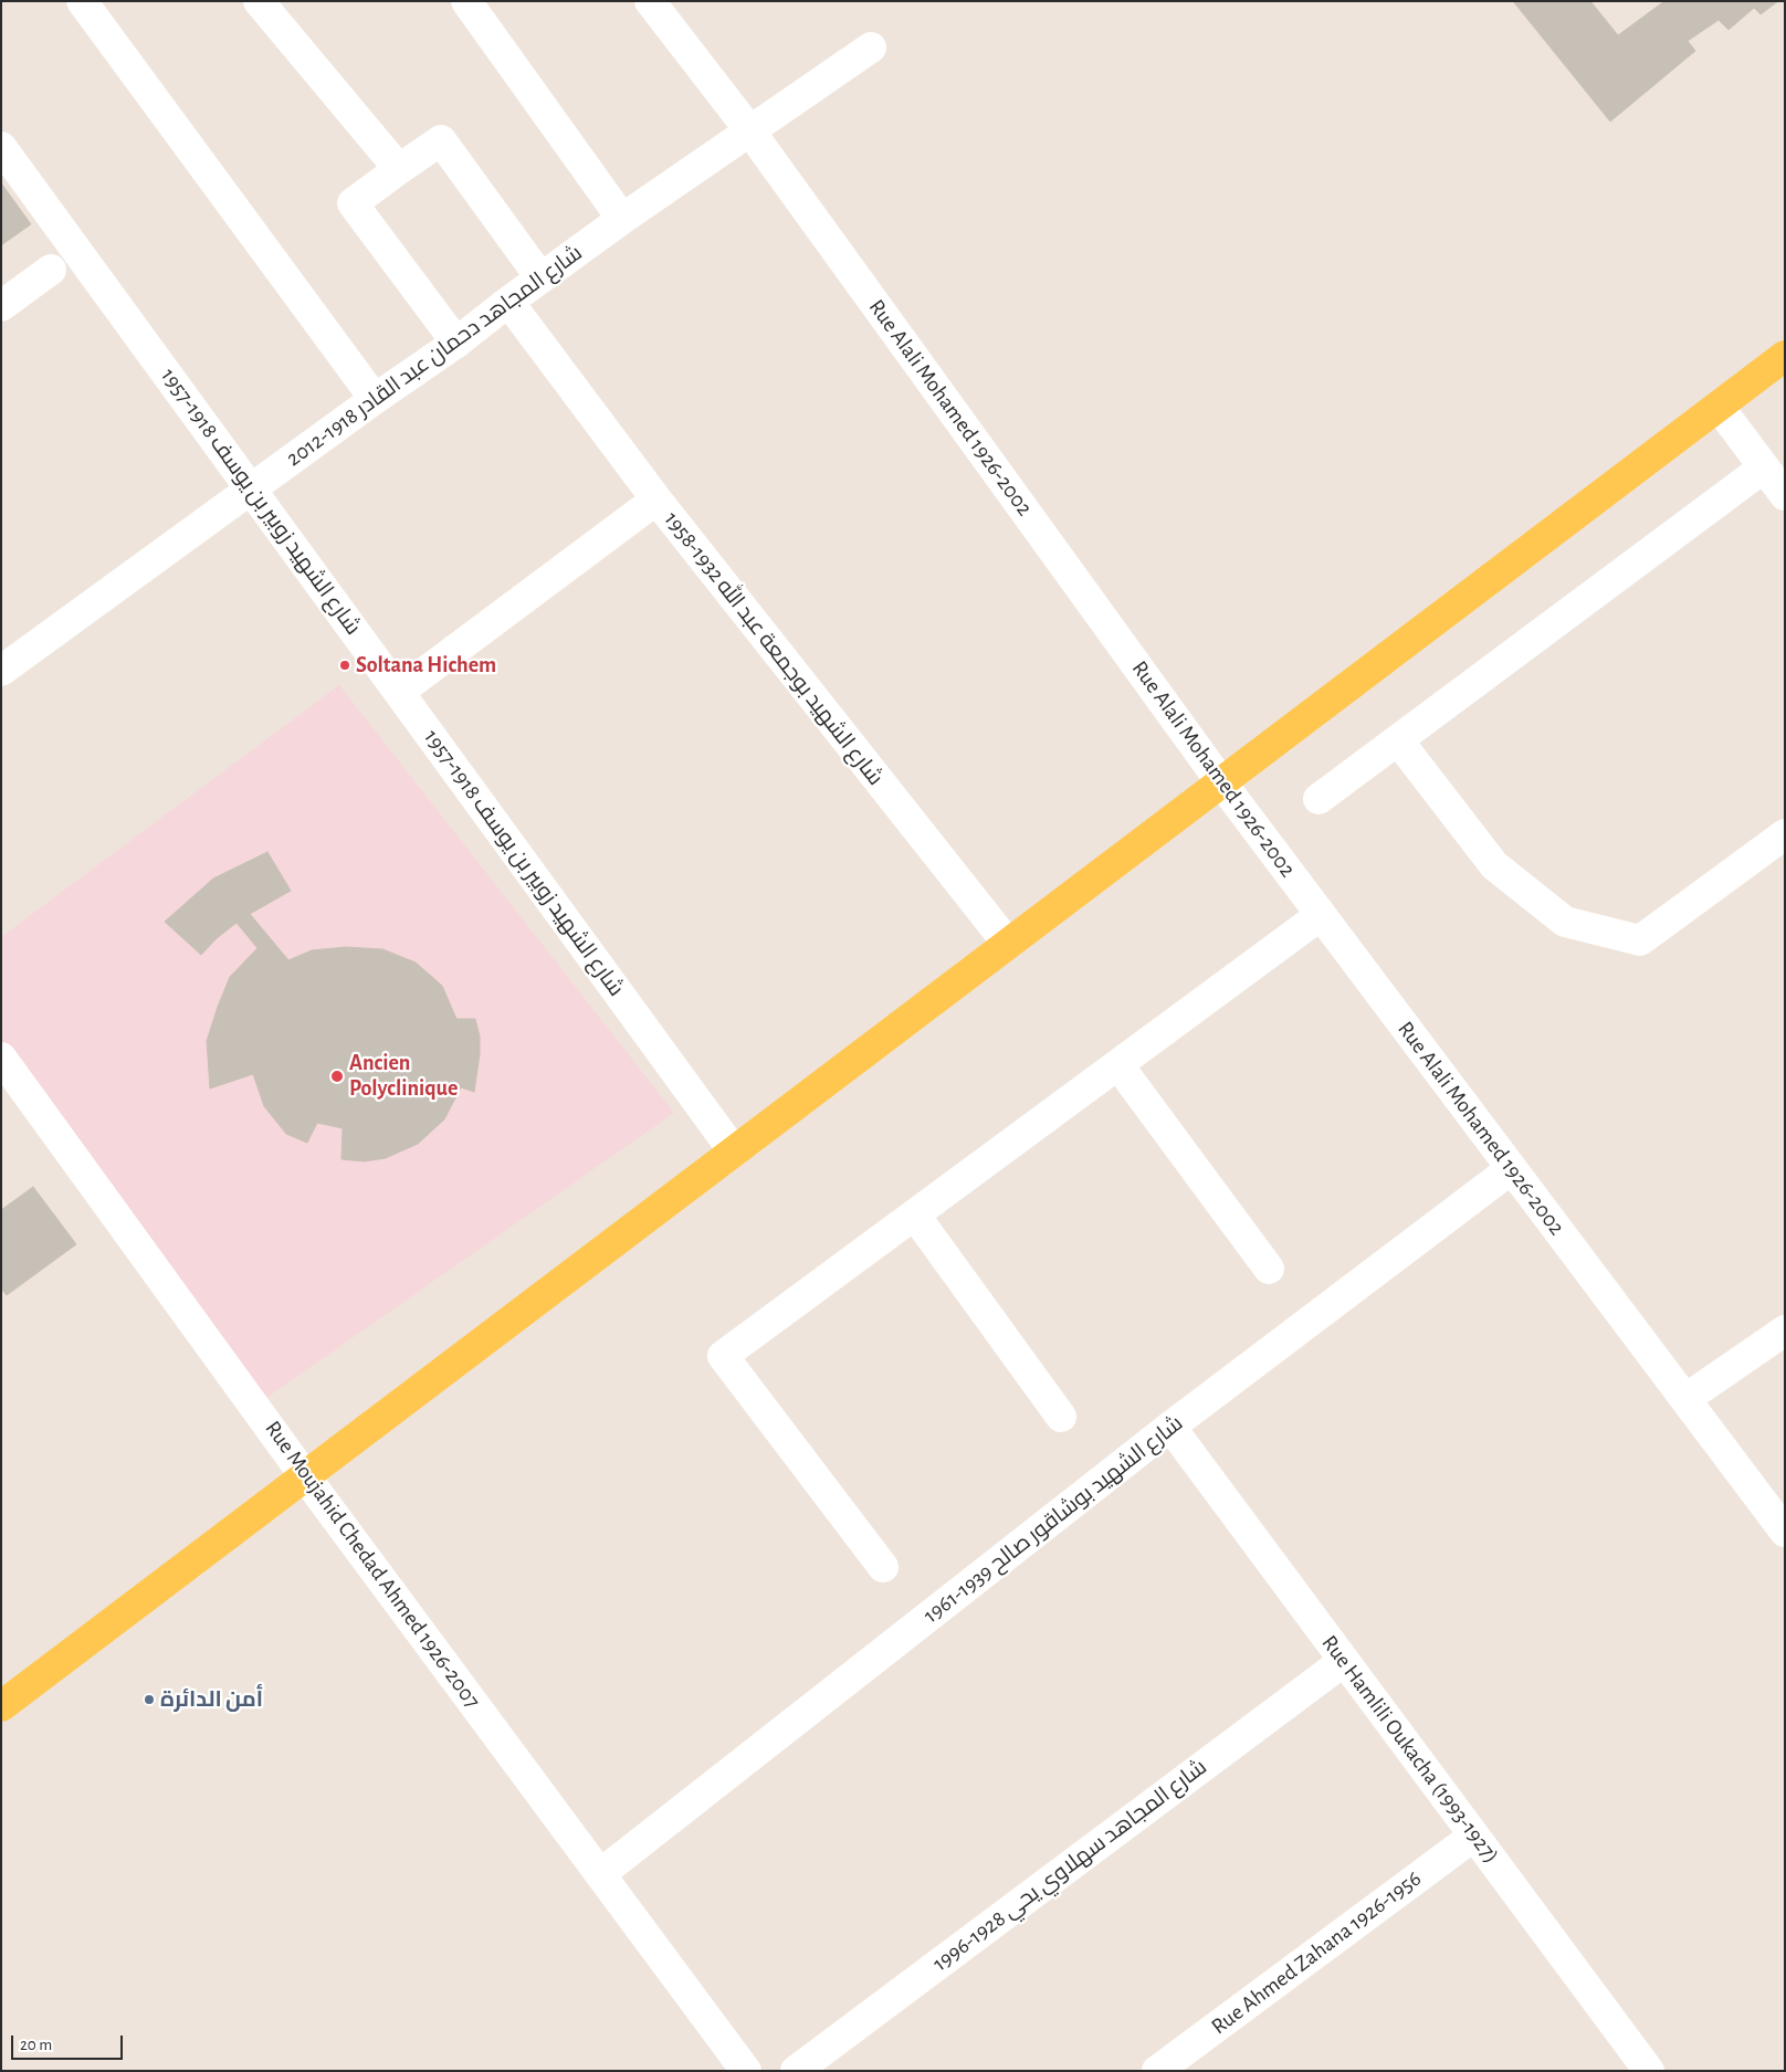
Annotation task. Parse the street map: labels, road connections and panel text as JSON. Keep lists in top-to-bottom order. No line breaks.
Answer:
{"streets":{"street":["شارع المجاهد دحمان عبد القادر 1918-2012","Rue Alali Mohamed 1926-2002","شارع الشهيد زوبير بن يوسف 1918-1957","شارع الشهيد بوجمعة عبد الله 1932-1958","شارع الشهيد بوشاقور صالح 1939-1961","Rue Moujahid Chedad Ahmed 1926-2007","Rue Hamlili Oukacha (1993-1927)","شارع المجاهد سهلاوي يحي 1928-1996","Rue Ahmed Zahana 1926-1956"]},"crossings":[["شارع المجاهد دحمان عبد القادر 1918-2012","Rue Alali Mohamed 1926-2002"],["شارع المجاهد دحمان عبد القادر 1918-2012","شارع الشهيد زوبير بن يوسف 1918-1957"],["Rue Alali Mohamed 1926-2002","شارع الشهيد بوشاقور صالح 1939-1961"],["شارع الشهيد زوبير بن يوسف 1918-1957","شارع الشهيد بوجمعة عبد الله 1932-1958"],["شارع الشهيد بوشاقور صالح 1939-1961","Rue Moujahid Chedad Ahmed 1926-2007"],["شارع الشهيد بوشاقور صالح 1939-1961","Rue Hamlili Oukacha (1993-1927)"],["Rue Hamlili Oukacha (1993-1927)","شارع المجاهد سهلاوي يحي 1928-1996"],["Rue Hamlili Oukacha (1993-1927)","Rue Ahmed Zahana 1926-1956"]],"places":["Soltana Hichem","Ancien Polyclinique","أمن الدائرة"],"scale_bar":"20 m"}
